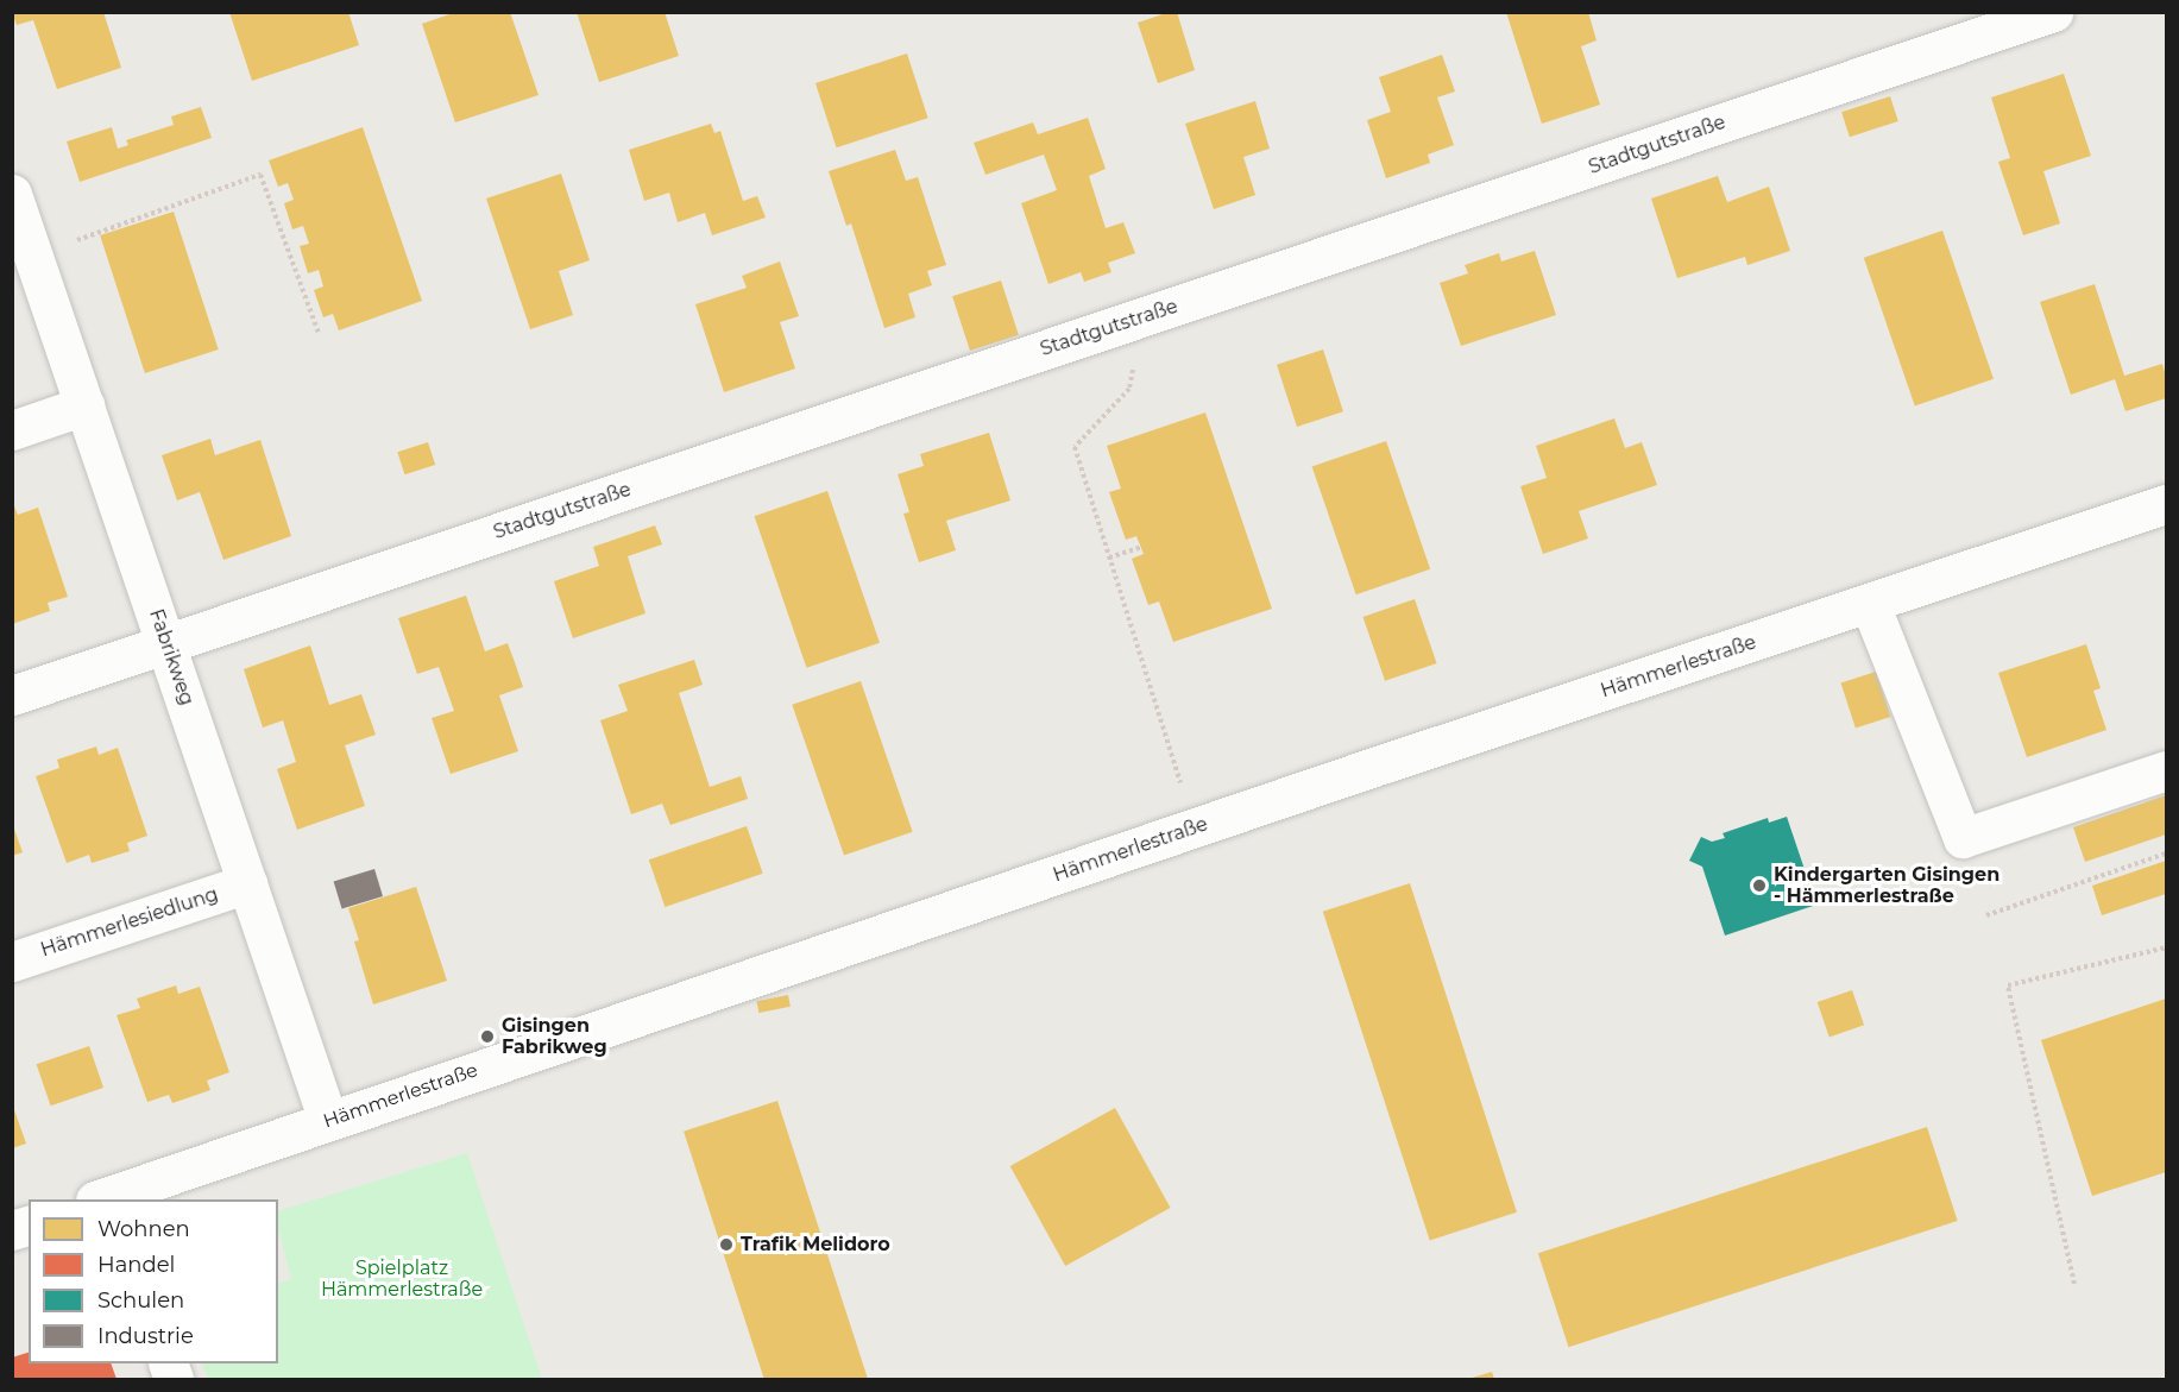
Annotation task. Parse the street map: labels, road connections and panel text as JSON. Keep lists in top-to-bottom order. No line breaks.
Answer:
{"streets":{"street":["Stadtgutstraße","Fabrikweg","Hämmerlestraße","Hämmerlesiedlung"]},"crossings":[["Stadtgutstraße","Fabrikweg"],["Fabrikweg","Hämmerlestraße"],["Fabrikweg","Hämmerlesiedlung"]],"parks":["Spielplatz Hämmerlestraße"],"places":["Kindergarten Gisingen - Hämmerlestraße","Gisingen Fabrikweg","Trafik Melidoro"],"legend":["Wohnen","Handel","Schulen","Industrie"]}
